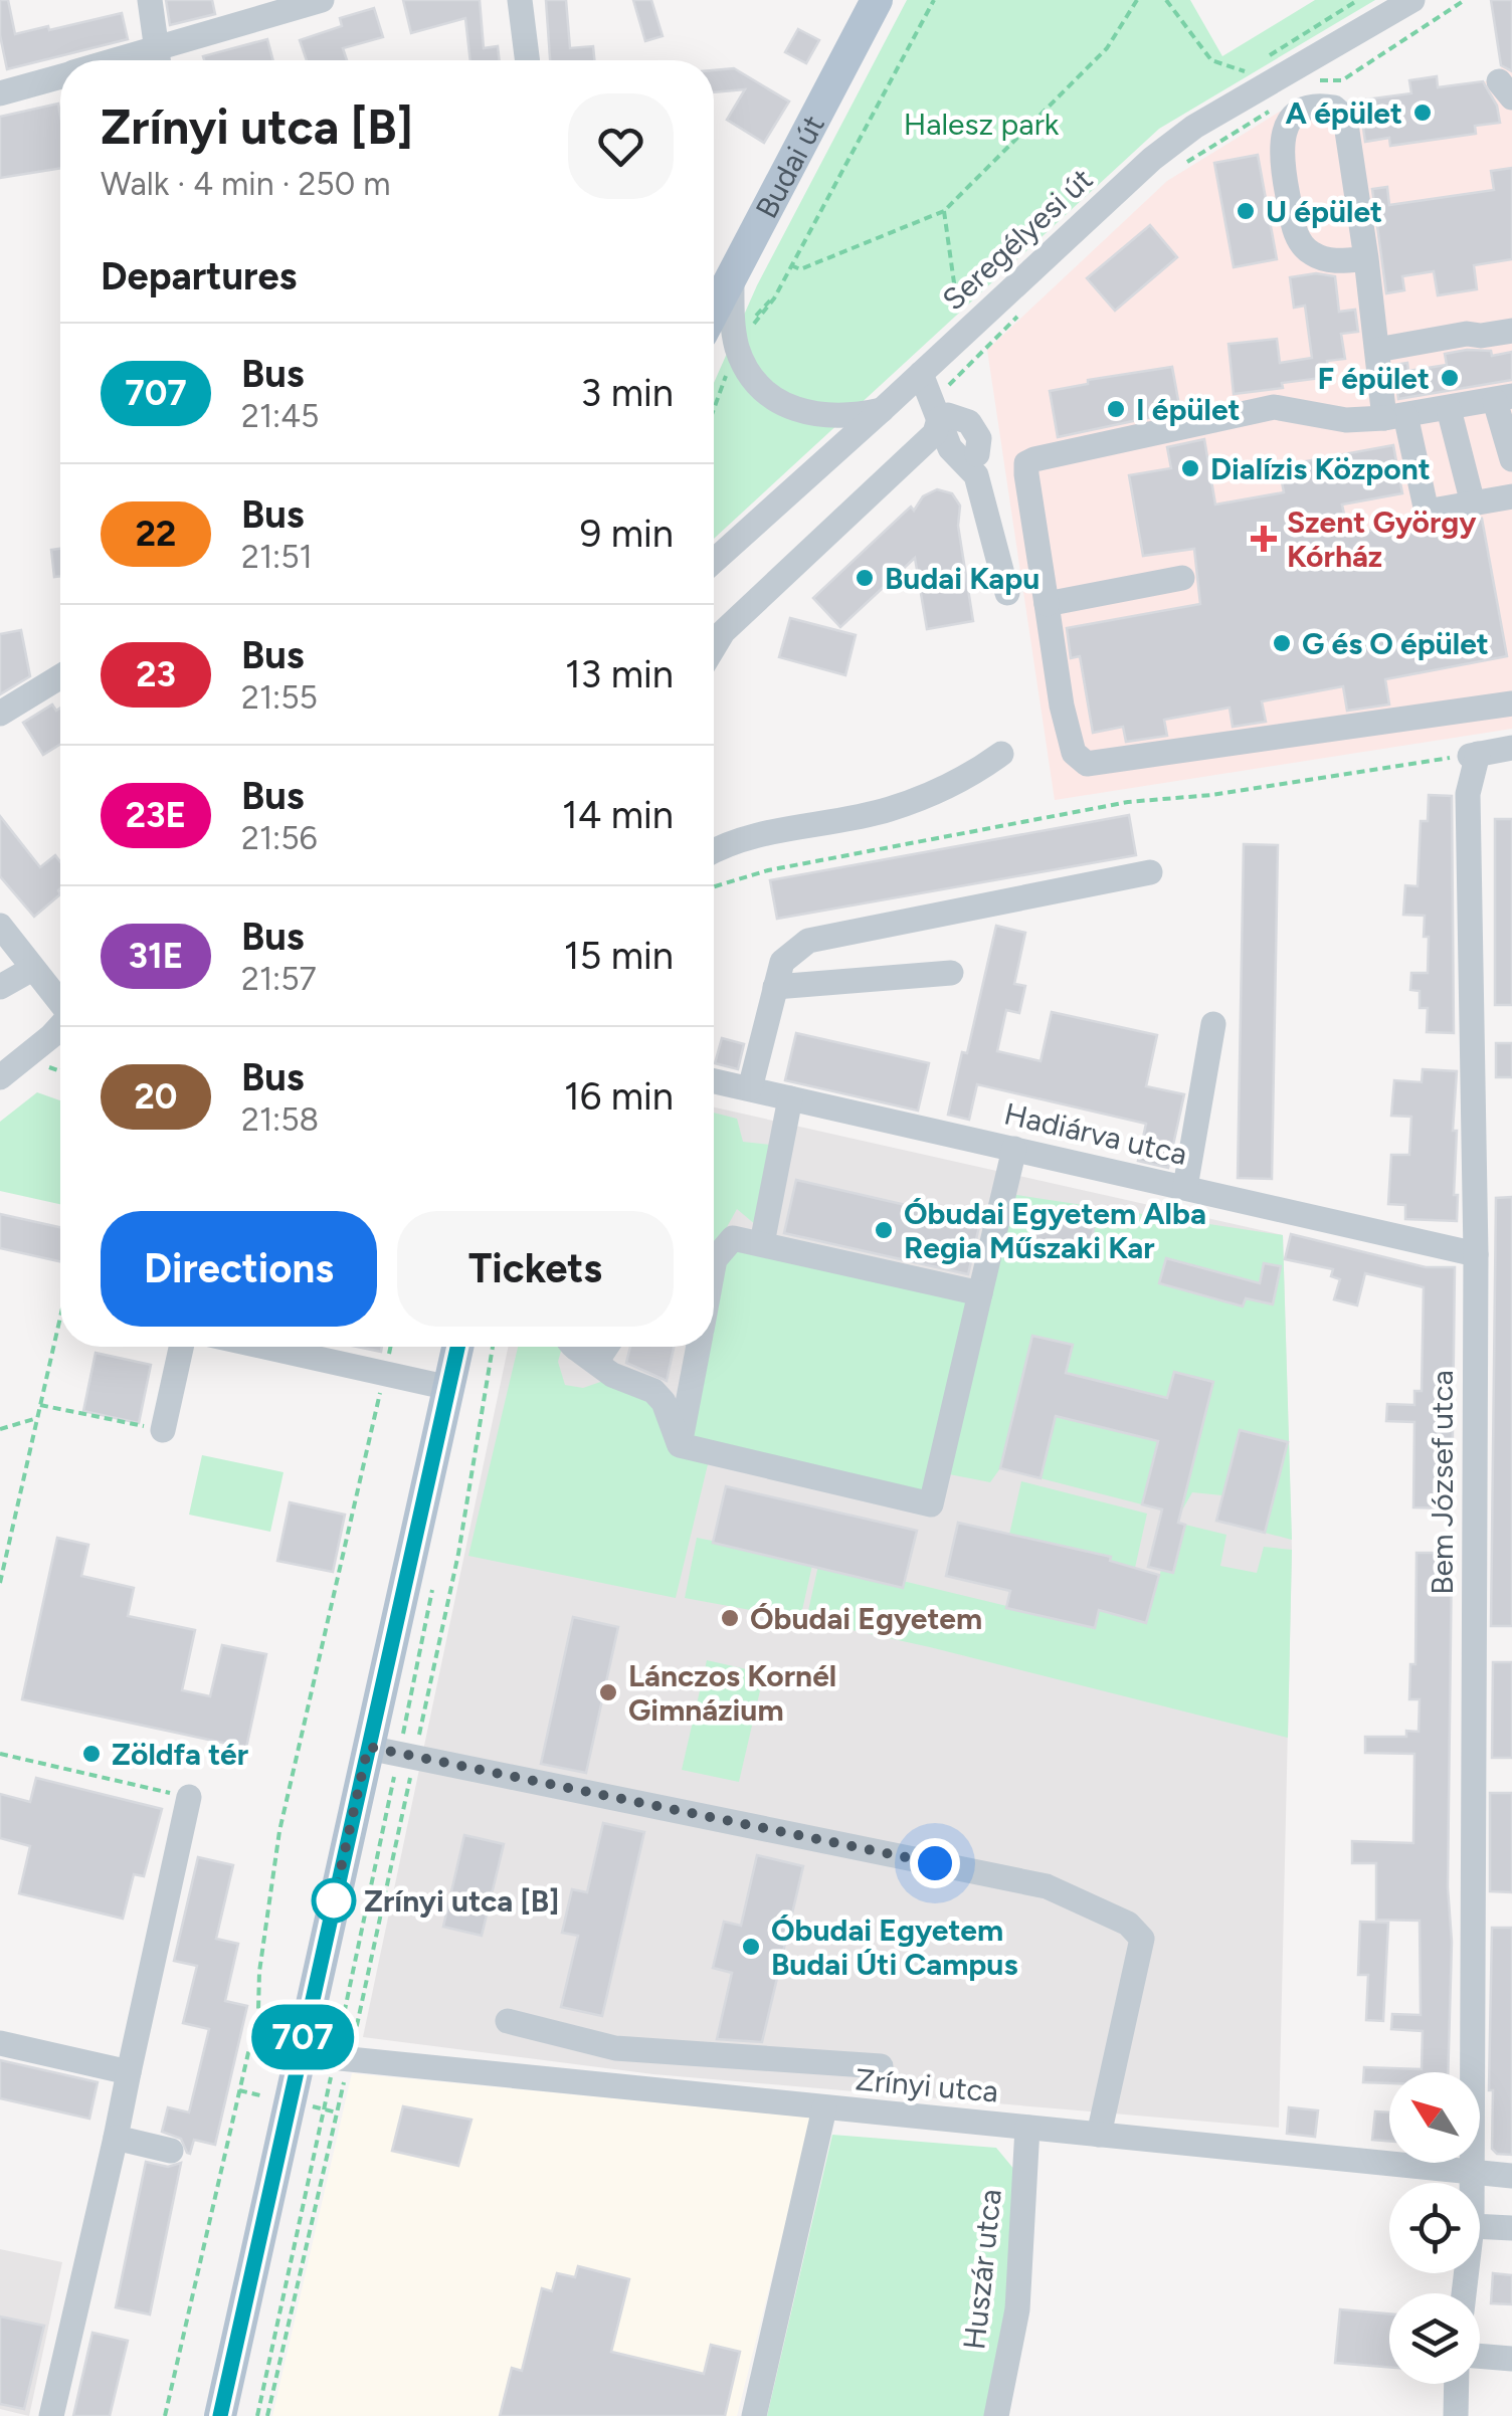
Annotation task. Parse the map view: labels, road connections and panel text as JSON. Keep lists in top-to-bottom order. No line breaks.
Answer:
{"streets":{"main road":["Budai út"],"street":["Seregélyesi út","Hadiárva utca","Bem József utca","Zrínyi utca","Huszár utca"]},"crossings":[["Hadiárva utca","Bem József utca"],["Bem József utca","Zrínyi utca"],["Zrínyi utca","Huszár utca"]],"parks":["Halesz park"],"places":{"other":["A épület","U épület","F épület","I épület","Dialízis Központ","Budai Kapu","G és O épület","Óbudai Egyetem Alba Regia Műszaki Kar","Óbudai Egyetem","Lánczos Kornél Gimnázium","Zöldfa tér","Zrínyi utca [B]","Óbudai Egyetem Budai Úti Campus"],"health":["Szent György Kórház"]},"lines":["bus line 707"],"north":"top left","page":{"on_map":"707","heading":[["Zrínyi utca [B]","Walk · 4 min · 250 m"],"Departures"],"list":[{"mark":"707","name":"Bus","note":"21:45","value":"3 min"},{"mark":"22","name":"Bus","note":"21:51","value":"9 min"},{"mark":"23","name":"Bus","note":"21:55","value":"13 min"},{"mark":"23E","name":"Bus","note":"21:56","value":"14 min"},{"mark":"31E","name":"Bus","note":"21:57","value":"15 min"},{"mark":"20","name":"Bus","note":"21:58","value":"16 min"}],"buttons":["Directions","Tickets"]}}
